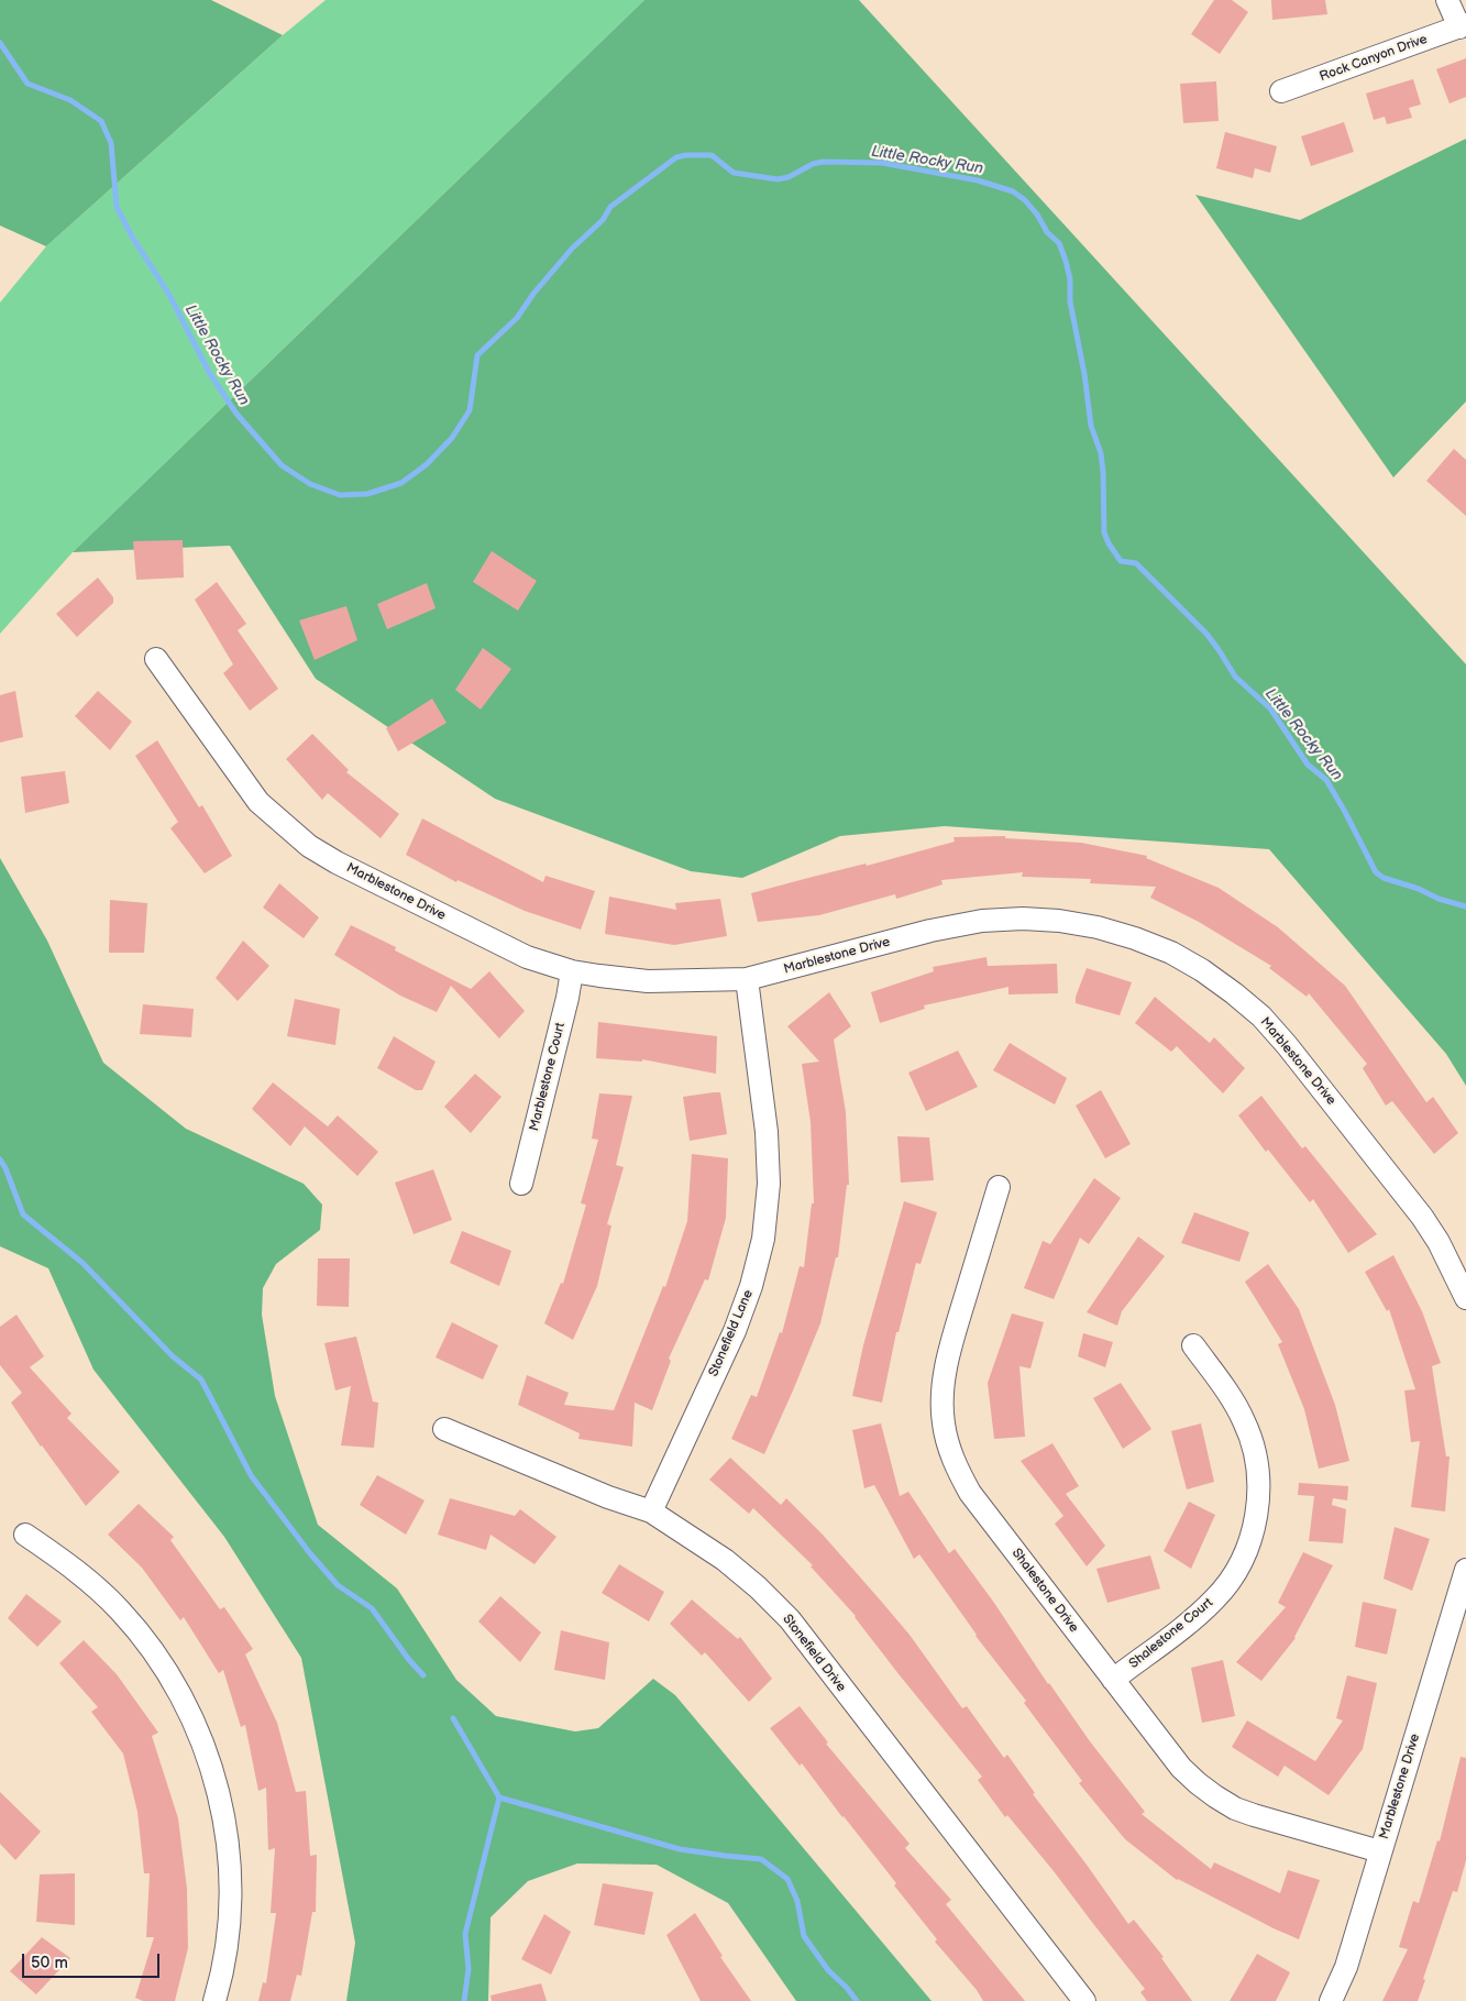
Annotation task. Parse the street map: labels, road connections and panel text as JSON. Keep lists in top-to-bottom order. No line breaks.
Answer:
{"streets":{"street":["Rock Canyon Drive","Marblestone Drive","Marblestone Court","Stonefield Lane","Shalestone Drive","Shalestone Court","Stonefield Drive"]},"crossings":[["Marblestone Drive","Marblestone Court"],["Marblestone Drive","Stonefield Lane"],["Marblestone Drive","Shalestone Drive"],["Stonefield Lane","Stonefield Drive"],["Shalestone Drive","Shalestone Court"]],"water":["Little Rocky Run"],"scale_bar":"50 m"}
